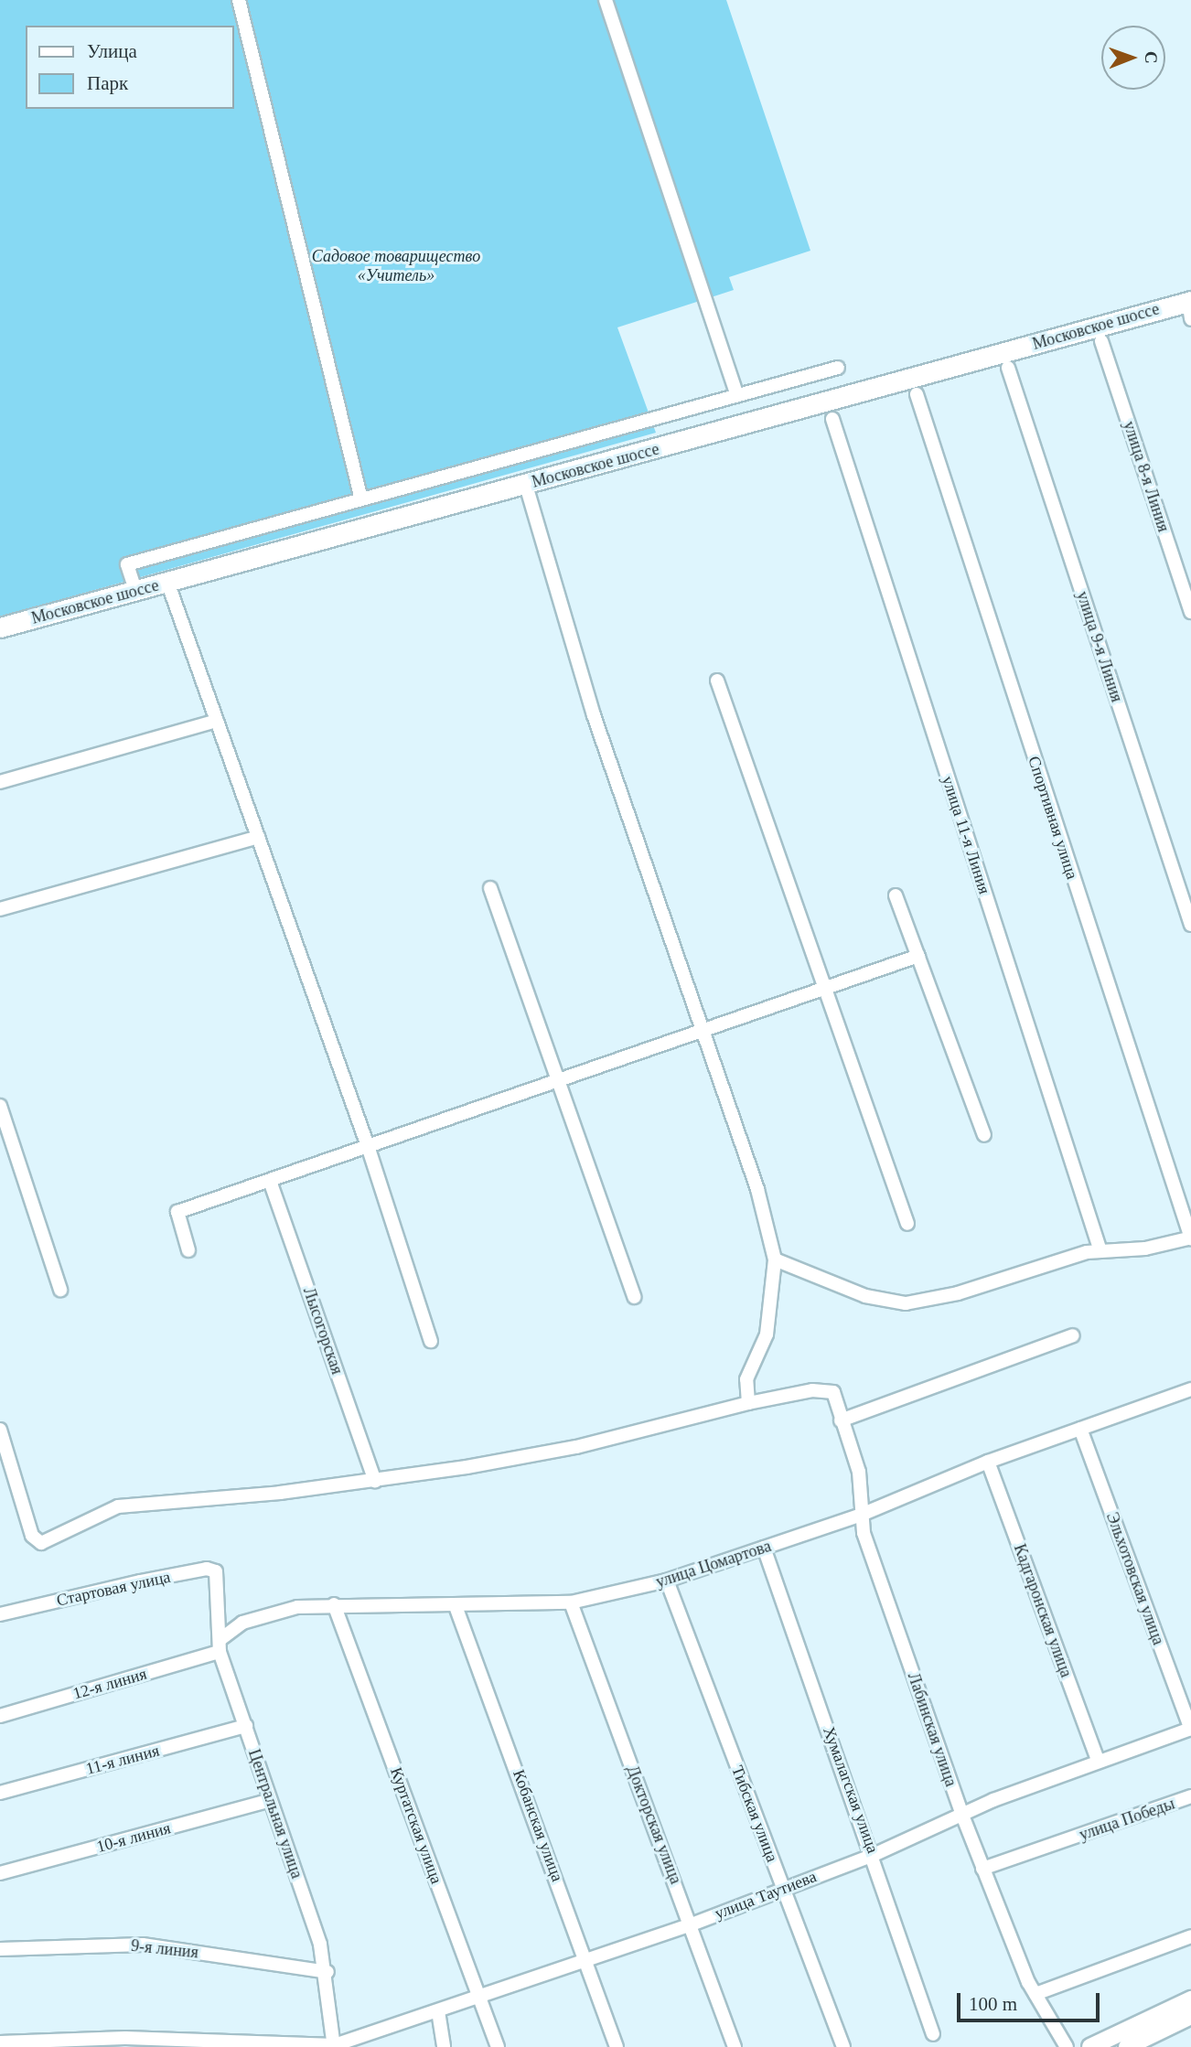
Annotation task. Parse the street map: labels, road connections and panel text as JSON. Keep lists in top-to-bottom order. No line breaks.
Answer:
{"streets":{"highway":["Московское шоссе"],"street":["улица 8-я Линия","улица 9-я Линия","Спортивная улица","улица 11-я Линия","Лысогорская","улица Цомартова","Эльхотовская улица","Стартовая улица","Кадгаронская улица","12-я линия","Лабинская улица","11-я линия","Хумалагская улица","Центральная улица","Тибская улица","улица Победы","Докторская улица","Куртатская улица","Кобанская улица","10-я линия","улица Таутиева","9-я линия"]},"crossings":[["улица Цомартова","Эльхотовская улица"],["улица Цомартова","Кадгаронская улица"],["улица Цомартова","12-я линия"],["улица Цомартова","Лабинская улица"],["улица Цомартова","Хумалагская улица"],["улица Цомартова","Центральная улица"],["улица Цомартова","Тибская улица"],["улица Цомартова","Докторская улица"],["улица Цомартова","Куртатская улица"],["улица Цомартова","Кобанская улица"],["Эльхотовская улица","улица Таутиева"],["Стартовая улица","Центральная улица"],["Кадгаронская улица","улица Таутиева"],["12-я линия","Центральная улица"],["Лабинская улица","улица Победы"],["Лабинская улица","улица Таутиева"],["11-я линия","Центральная улица"],["Хумалагская улица","улица Таутиева"],["Центральная улица","10-я линия"],["Центральная улица","улица Таутиева"],["Центральная улица","9-я линия"],["Тибская улица","улица Таутиева"],["Докторская улица","улица Таутиева"],["Куртатская улица","улица Таутиева"],["Кобанская улица","улица Таутиева"]],"parks":["Садовое товарищество «Учитель»"],"legend":["Улица","Парк"],"scale_bar":"100 m","north":"right"}
